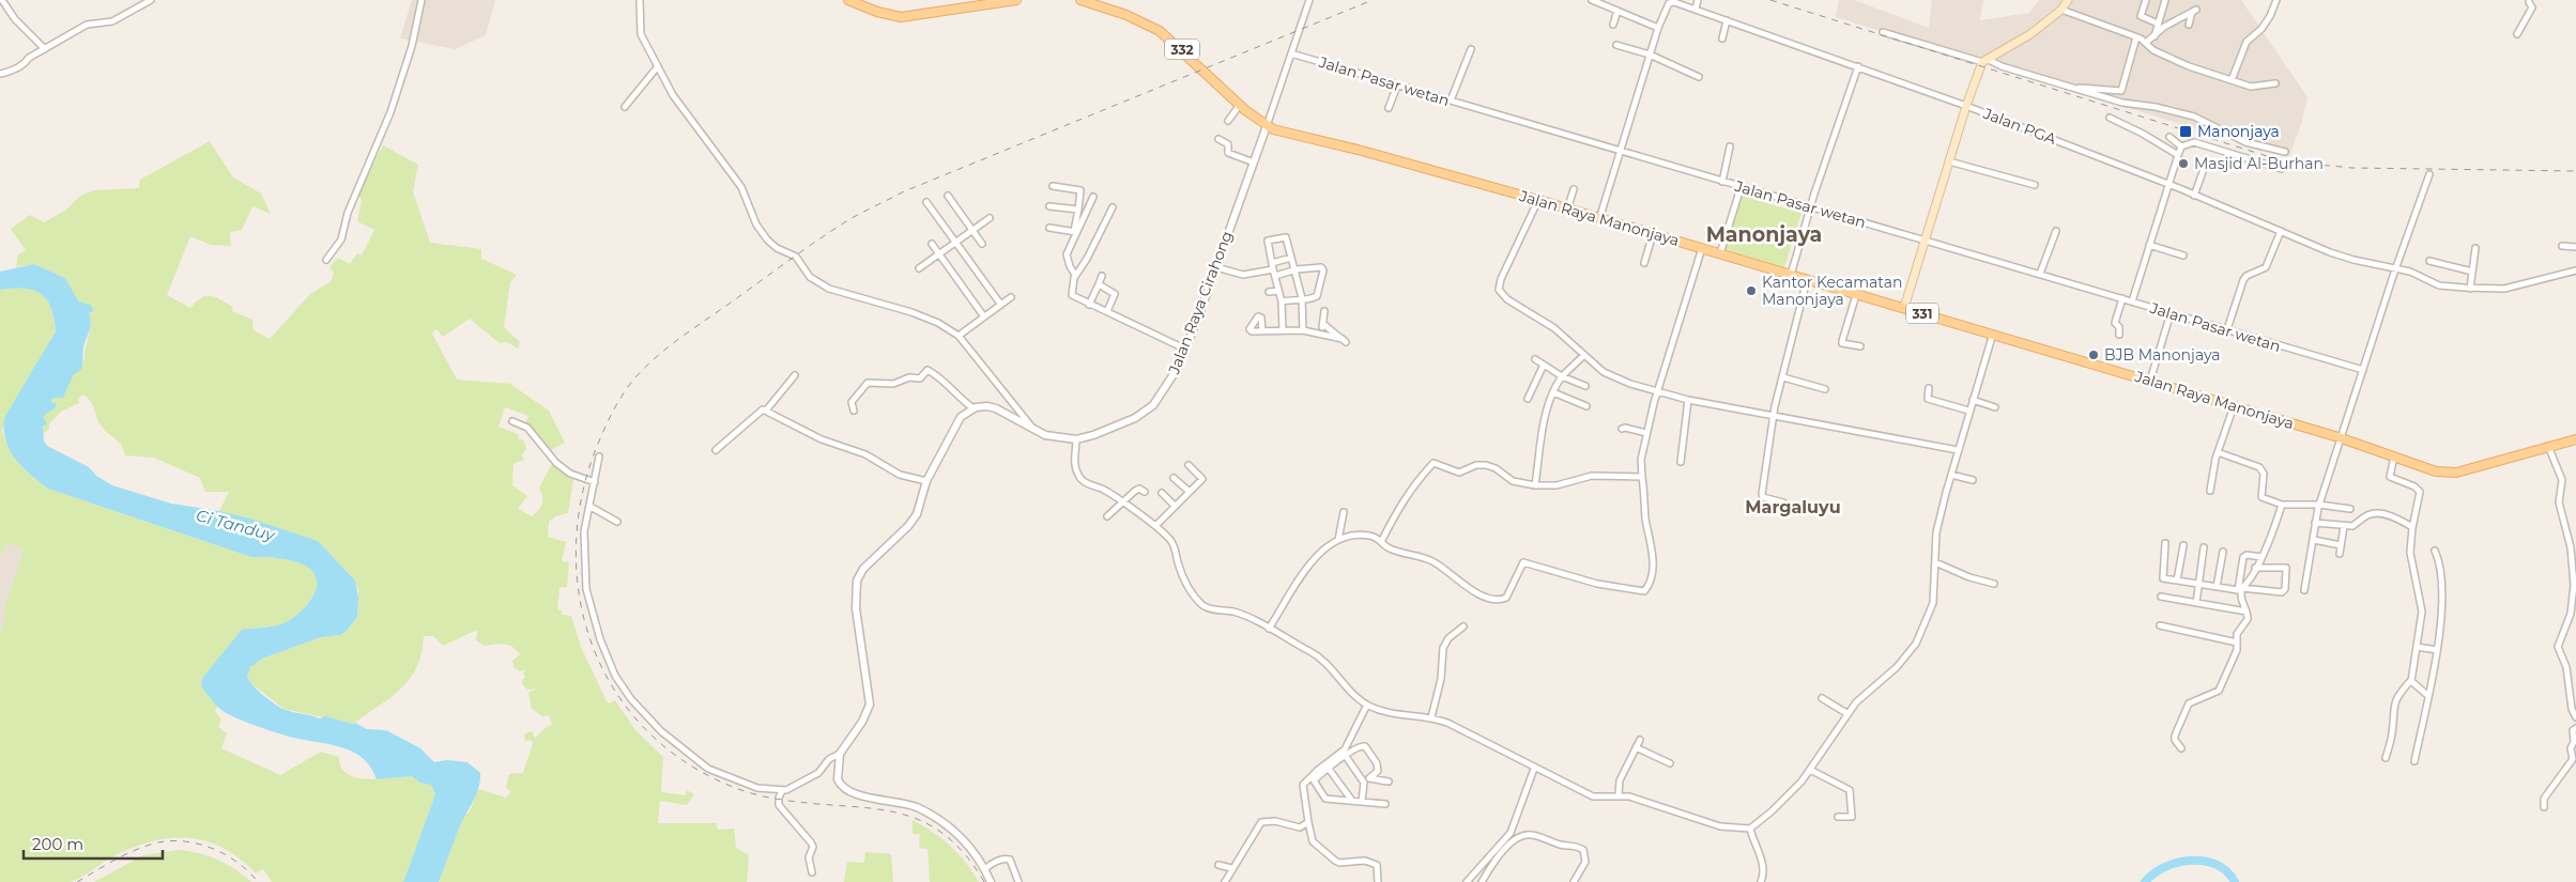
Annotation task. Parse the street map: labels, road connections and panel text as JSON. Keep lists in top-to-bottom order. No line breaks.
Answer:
{"streets":{"main road":["332","Jalan Raya Manonjaya","331"],"street":["Jalan Pasar wetan","Jalan PGA","Jalan Raya Cirahong"]},"crossings":[["332","Jalan Raya Manonjaya"],["332","Jalan Raya Cirahong"],["Jalan Raya Manonjaya","Jalan Raya Cirahong"]],"districts":["Manonjaya","Margaluyu"],"water":["Ci Tanduy"],"places":{"transit":["Manonjaya"],"other":["Masjid Al-Burhan","Kantor Kecamatan Manonjaya","BJB Manonjaya"]},"scale_bar":"200 m"}
